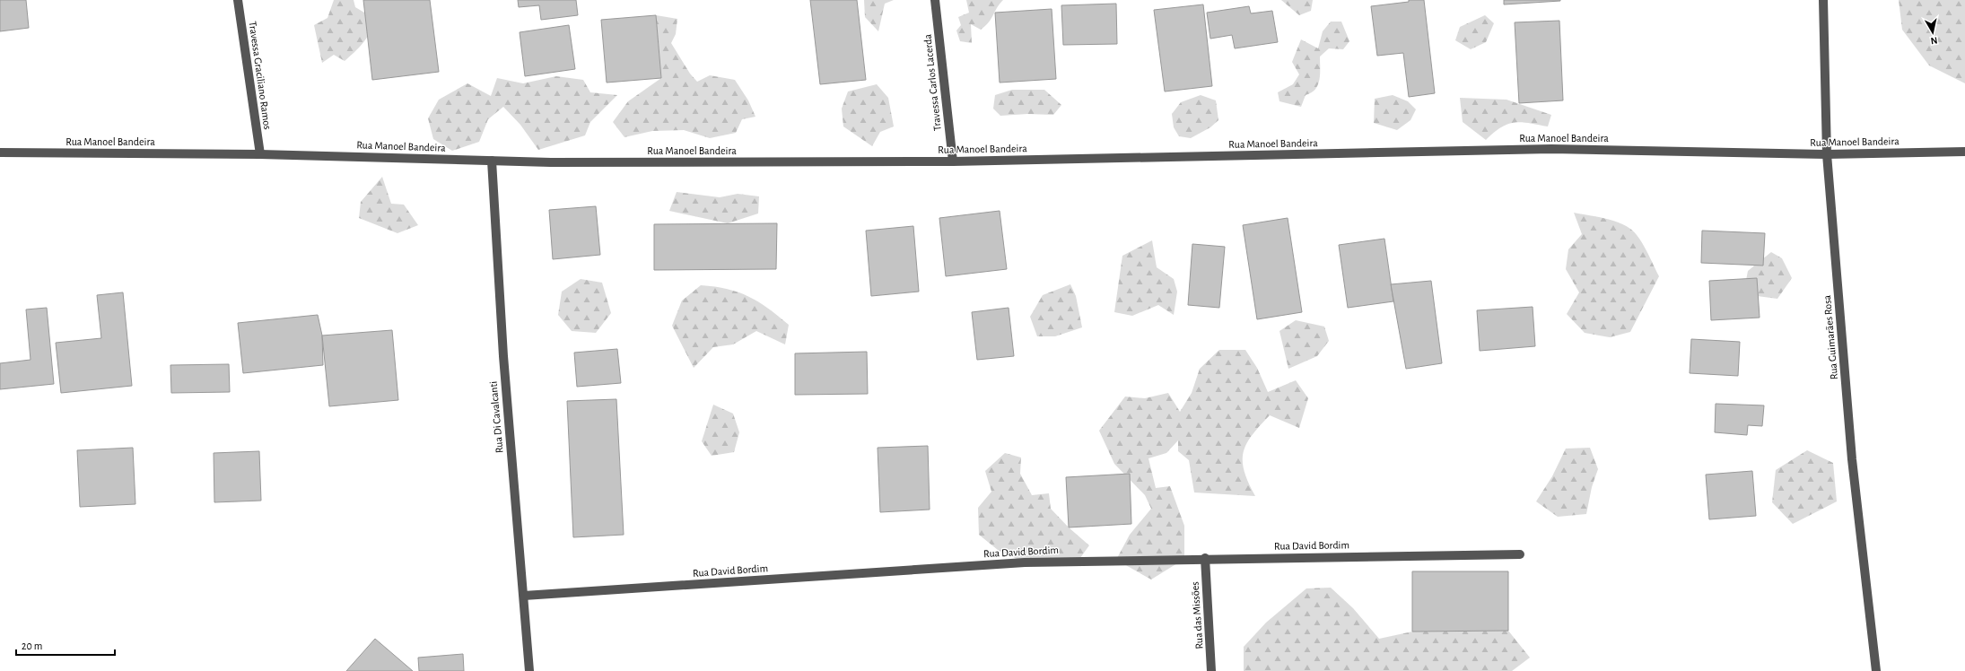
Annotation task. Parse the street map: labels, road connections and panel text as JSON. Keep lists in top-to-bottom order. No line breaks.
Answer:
{"streets":{"street":["Travessa Graciliano Ramos","Travessa Carlos Lacerda","Rua Manoel Bandeira","Rua Guimarães Rosa","Rua Di Cavalcanti","Rua David Bordim","Rua das Missões"]},"crossings":[["Travessa Graciliano Ramos","Rua Manoel Bandeira"],["Travessa Carlos Lacerda","Rua Manoel Bandeira"],["Rua Manoel Bandeira","Rua Guimarães Rosa"],["Rua Manoel Bandeira","Rua Di Cavalcanti"],["Rua Di Cavalcanti","Rua David Bordim"],["Rua David Bordim","Rua das Missões"]],"scale_bar":"20 m","north":"bottom"}
